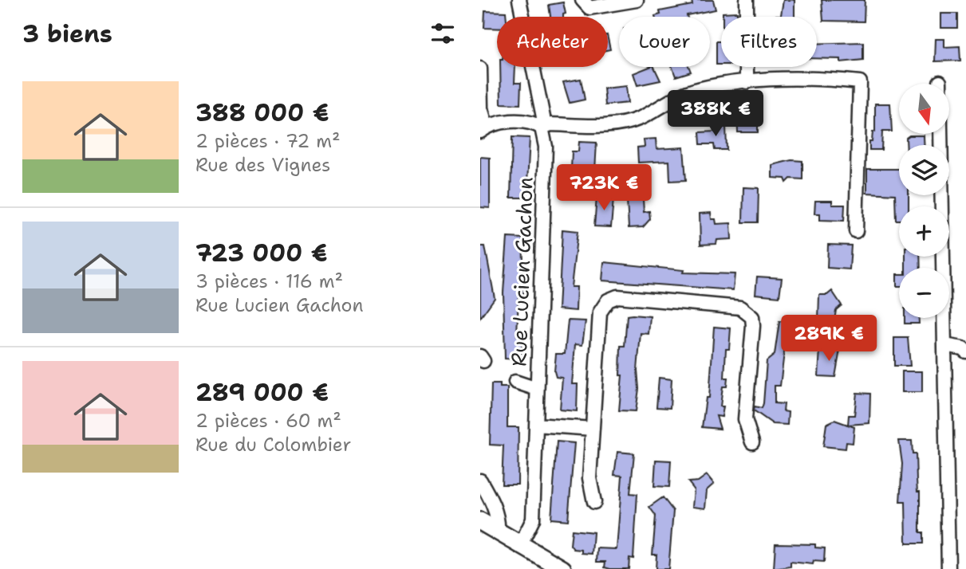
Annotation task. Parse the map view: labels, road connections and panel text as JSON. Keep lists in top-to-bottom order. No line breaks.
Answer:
{"streets":{"street":["Rue Lucien Gachon"]},"north":"bottom","page":{"heading":"3 biens","chip":["Acheter","Louer","Filtres"],"list":[{"name":"388 000 €","note":"2 pièces · 72 m² · Rue des Vignes"},{"name":"723 000 €","note":"3 pièces · 116 m² · Rue Lucien Gachon"},{"name":"289 000 €","note":"2 pièces · 60 m² · Rue du Colombier"}],"map_buttons":["+","−"],"price":["388K €","723K €","289K €"]}}
